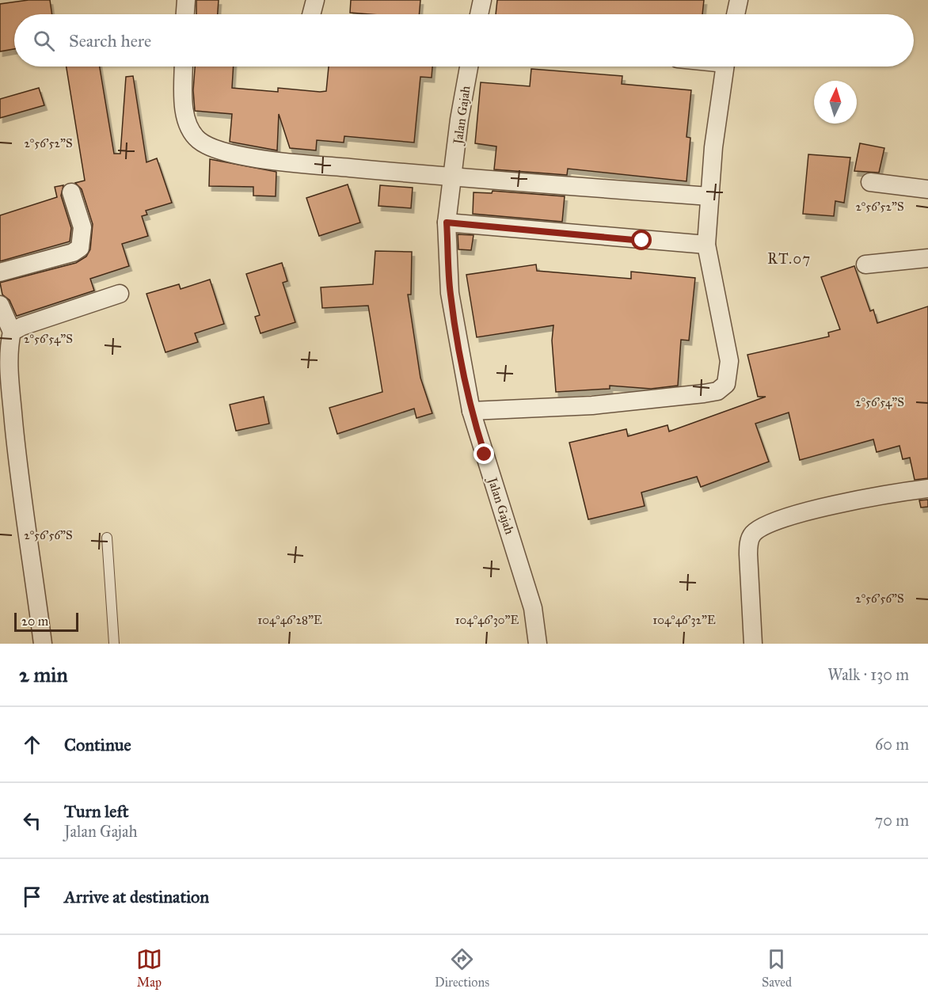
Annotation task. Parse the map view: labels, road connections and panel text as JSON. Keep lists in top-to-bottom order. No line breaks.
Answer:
{"streets":{"street":["Jalan Gajah"]},"districts":["RT.07"],"scale_bar":"20 m","north":"top","page":{"search":"Search here","scale":"20 m","heading":["2 min","Walk · 130 m"],"list":[["Continue","60 m"],["Turn left","Jalan Gajah","70 m"],"Arrive at destination"],"nav":["Map","Directions","Saved"]},"coordinates":["2°56'52\"S","2°56'54\"S","2°56'56\"S","104°46'28\"E","104°46'30\"E","104°46'32\"E"]}
